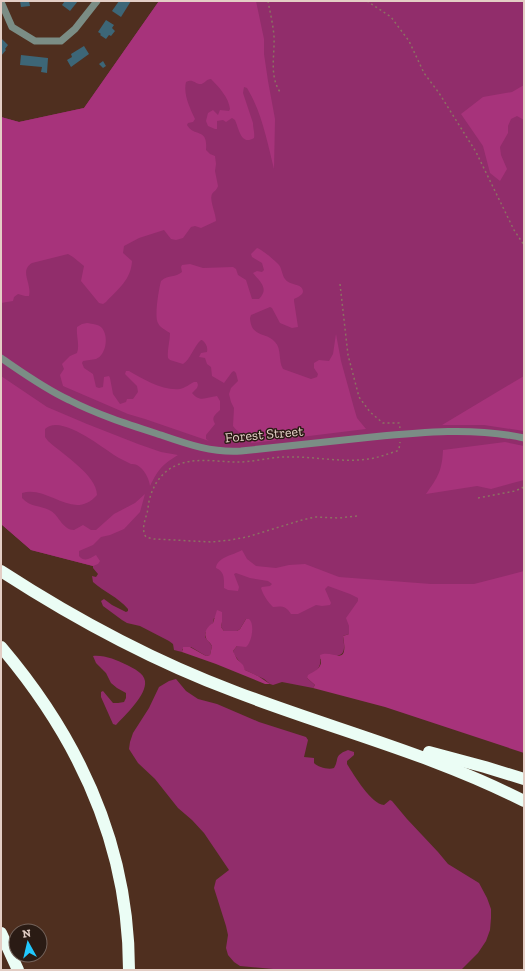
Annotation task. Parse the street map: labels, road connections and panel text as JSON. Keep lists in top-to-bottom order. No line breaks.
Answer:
{"streets":{"street":["Forest Street"]},"north":"top"}
